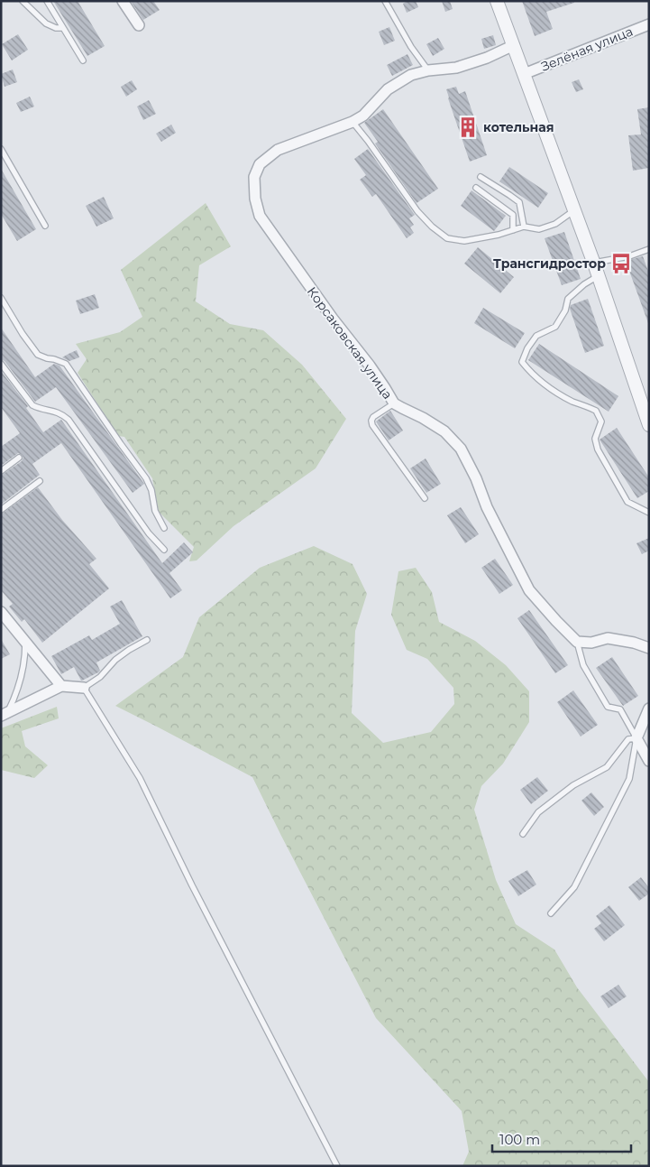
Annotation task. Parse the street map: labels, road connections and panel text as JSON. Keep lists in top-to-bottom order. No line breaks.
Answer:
{"streets":{"street":["Зелёная улица","Корсаковская улица"]},"places":{"building":["котельная"],"bus stop":["Трансгидростор"]},"scale_bar":"100 m"}
